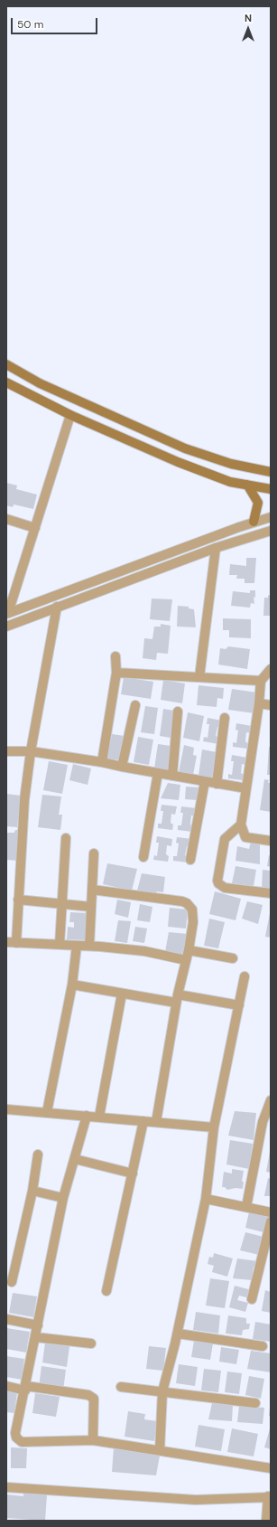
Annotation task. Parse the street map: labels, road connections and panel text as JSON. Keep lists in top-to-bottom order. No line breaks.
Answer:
{"scale_bar":"50 m","north":"top"}
